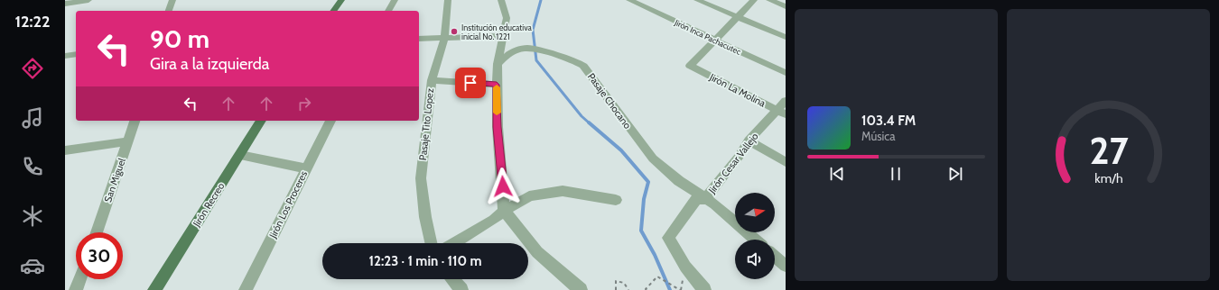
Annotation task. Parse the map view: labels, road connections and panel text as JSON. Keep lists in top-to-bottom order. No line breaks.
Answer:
{"streets":{"main road":["Jirón Recreo"],"street":["Jirón Inca Pachacutec","Jirón La Molina","Pasaje Chocano","Pasaje Tito Lopez","Jirón Cesar Vallejo","San Miguel","Jirón Los Proceres"]},"crossings":[["Jirón Inca Pachacutec","Jirón La Molina"],["Jirón La Molina","Jirón Cesar Vallejo"],["Pasaje Chocano","Jirón Cesar Vallejo"]],"places":["Institución educativa inicial No. 1221"],"north":"right","page":{"tabs":"12:22","turn":["90 m","Gira a la izquierda"],"song":["103.4 FM","Música"],"limit":"30","trip":"12:23 · 1 min · 110 m","gauge":["27","km/h"]}}
